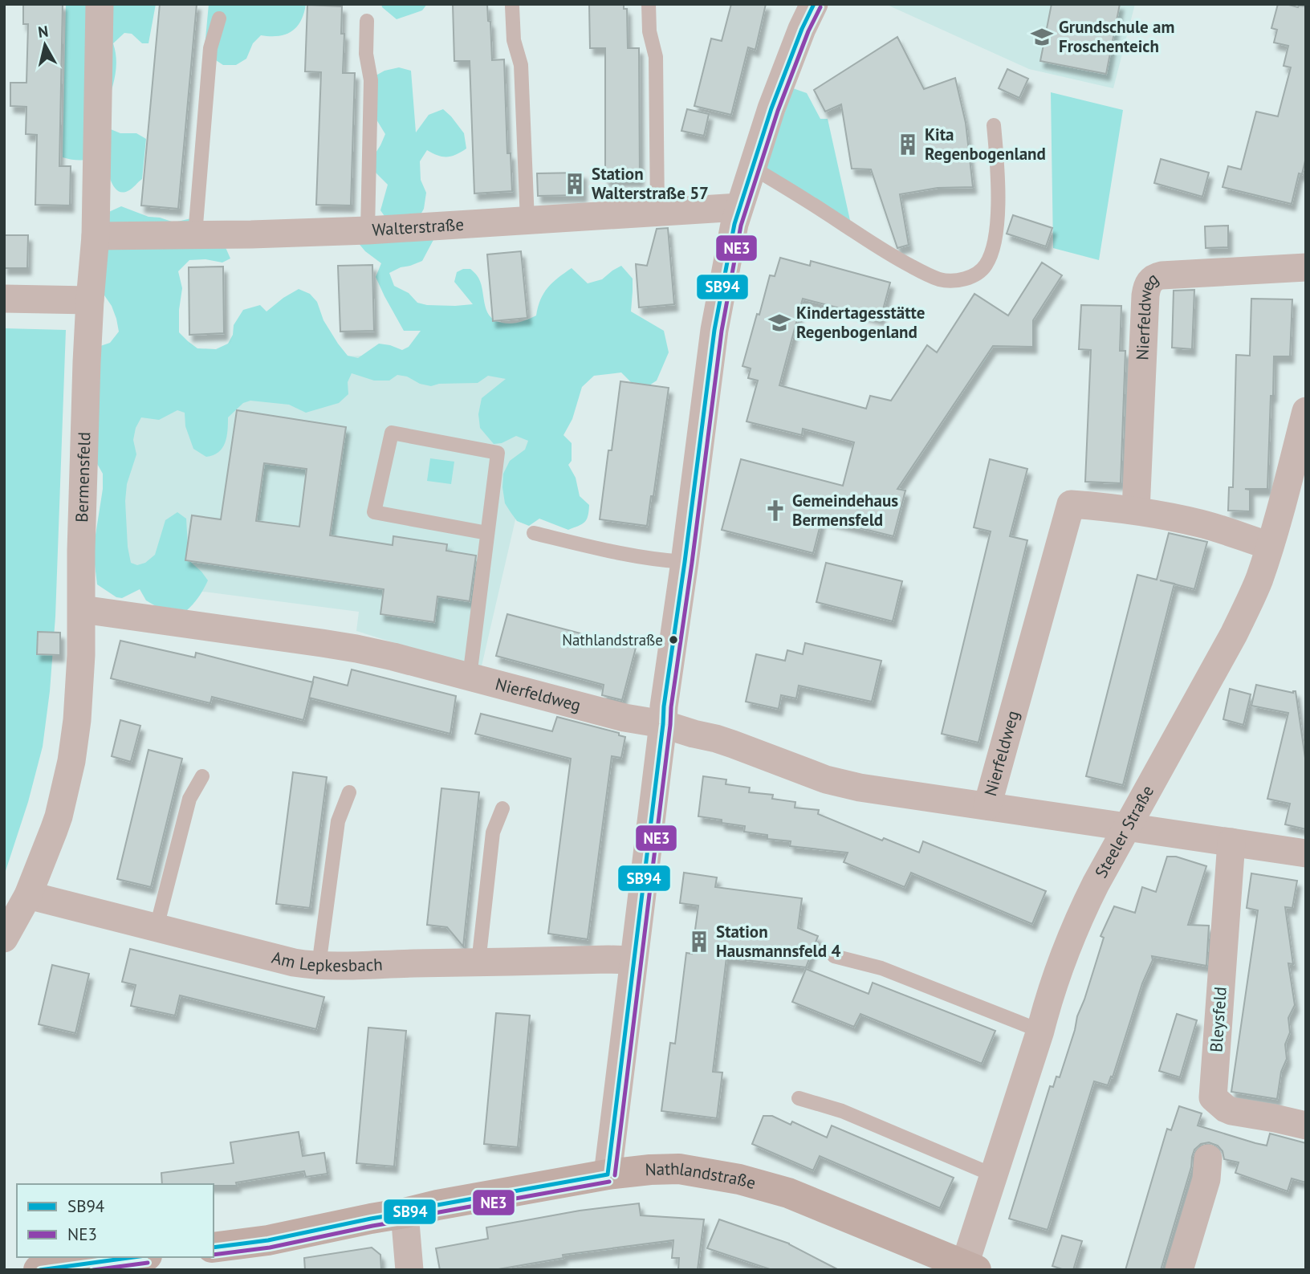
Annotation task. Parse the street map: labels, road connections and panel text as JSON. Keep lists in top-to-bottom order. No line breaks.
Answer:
{"streets":{"street":["Walterstraße","Nierfeldweg","Bermensfeld","Steeler Straße","Am Lepkesbach","Bleysfeld","Nathlandstraße"]},"crossings":[["Walterstraße","Bermensfeld"],["Nierfeldweg","Bermensfeld"],["Nierfeldweg","Steeler Straße"],["Bermensfeld","Am Lepkesbach"],["Steeler Straße","Nathlandstraße"]],"places":{"school or university":["Grundschule am Froschenteich","Kindertagesstätte Regenbogenland"],"building":["Kita Regenbogenland","Station Walterstraße 57","Station Hausmannsfeld 4"],"church":["Gemeindehaus Bermensfeld"],"other":["Nathlandstraße"]},"lines":["transit line SB94","transit line NE3"],"legend":["SB94","NE3"],"north":"top"}
